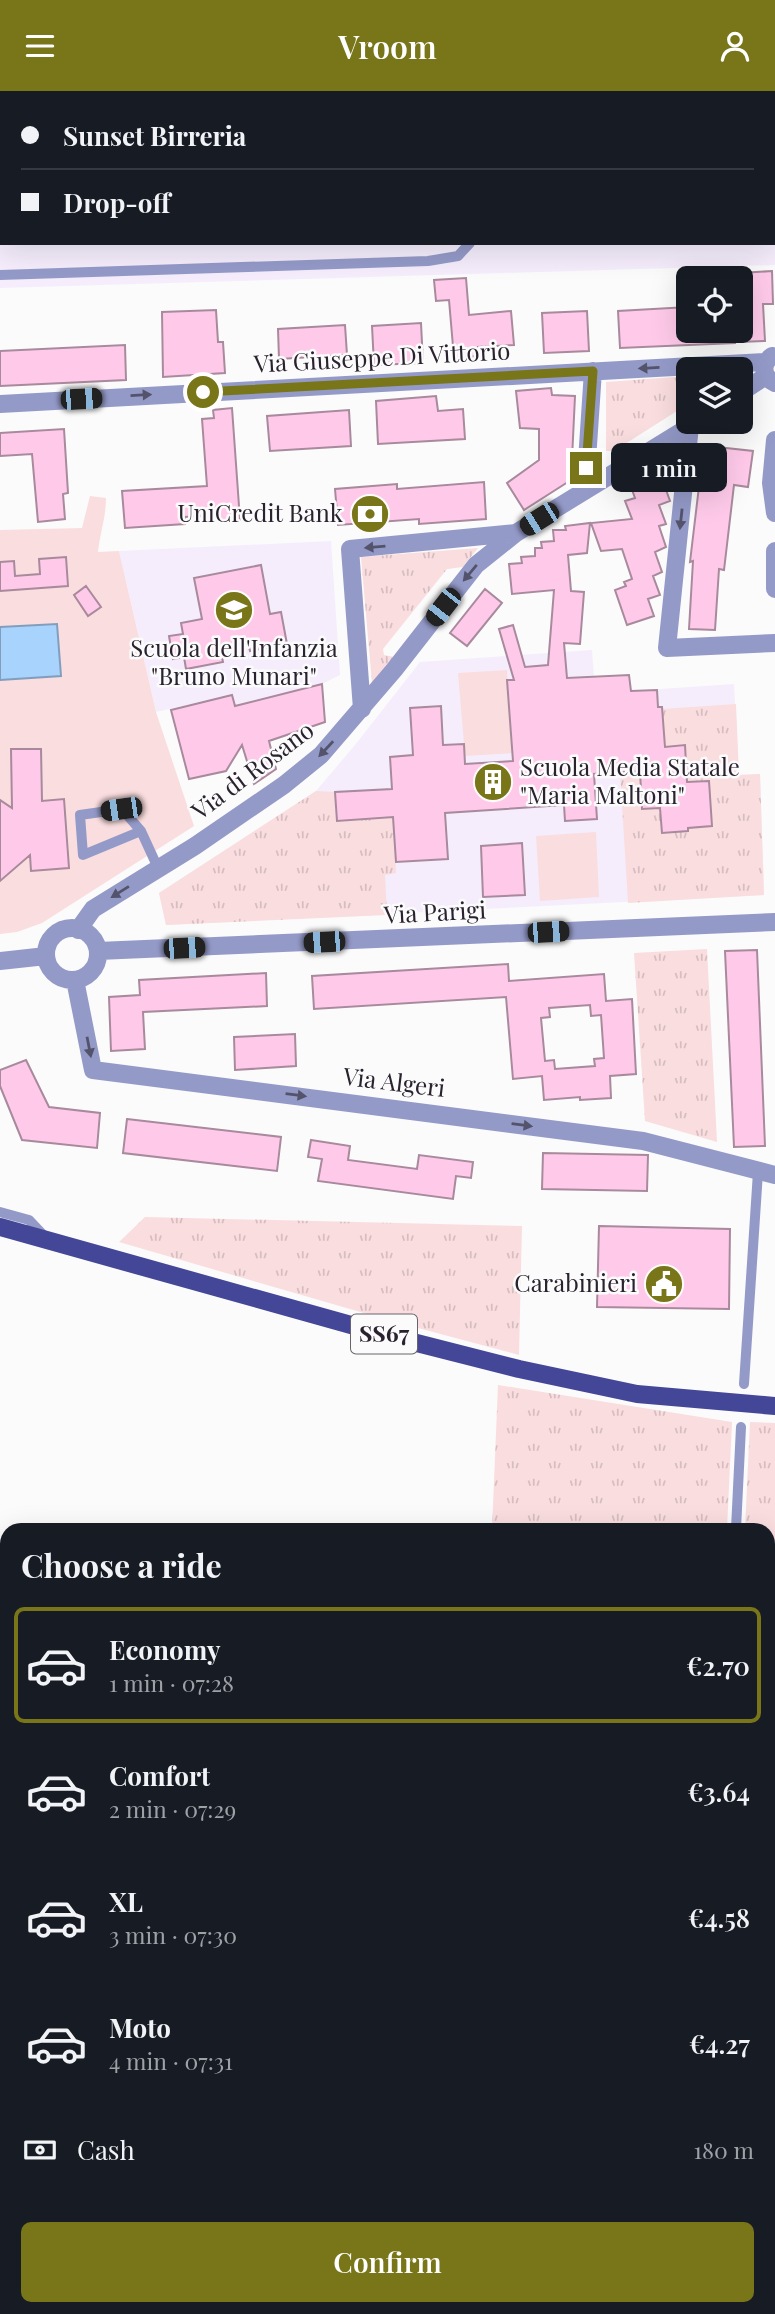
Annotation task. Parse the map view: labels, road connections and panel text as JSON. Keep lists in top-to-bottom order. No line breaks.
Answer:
{"streets":{"main road":["SS67"],"street":["Via Giuseppe Di Vittorio","Via di Rosano","Via Parigi","Via Algeri"]},"crossings":[["Via di Rosano","Via Parigi"],["Via di Rosano","Via Algeri"],["Via Parigi","Via Algeri"]],"one_way":["Via di Rosano","Via Algeri"],"places":{"bank":["UniCredit Bank"],"school or university":["Scuola dell'Infanzia \"Bruno Munari\""],"building":["Scuola Media Statale \"Maria Maltoni\""],"public building":["Carabinieri"]},"page":{"header":"Vroom","banner":["Sunset Birreria","Drop-off"],"bubble":"1 min","heading":"Choose a ride","list":[{"name":"Economy","note":"1 min · 07:28","value":"€2.70"},{"name":"Comfort","note":"2 min · 07:29","value":"€3.64"},{"name":"XL","note":"3 min · 07:30","value":"€4.58"},{"name":"Moto","note":"4 min · 07:31","value":"€4.27"}],"pay":["Cash","180 m"],"buttons":"Confirm"}}
